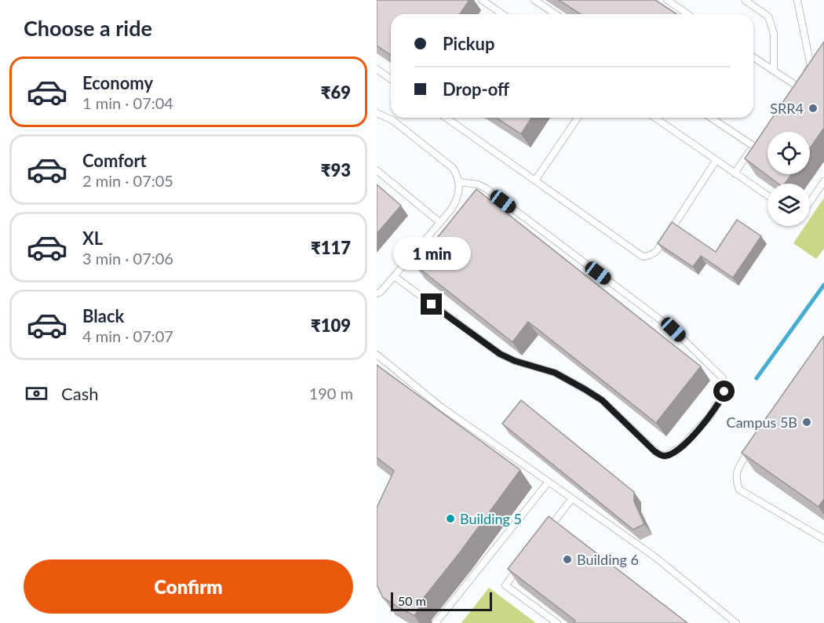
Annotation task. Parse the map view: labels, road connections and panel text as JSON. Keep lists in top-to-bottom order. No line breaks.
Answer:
{"places":["SRR4","Campus 5B","Building 5","Building 6"],"scale_bar":"50 m","page":{"heading":"Choose a ride","banner":["Pickup","Drop-off"],"list":[{"name":"Economy","note":"1 min · 07:04","value":"₹69"},{"name":"Comfort","note":"2 min · 07:05","value":"₹93"},{"name":"XL","note":"3 min · 07:06","value":"₹117"},{"name":"Black","note":"4 min · 07:07","value":"₹109"}],"bubble":"1 min","pay":["Cash","190 m"],"buttons":"Confirm","scale":"50 m"}}
